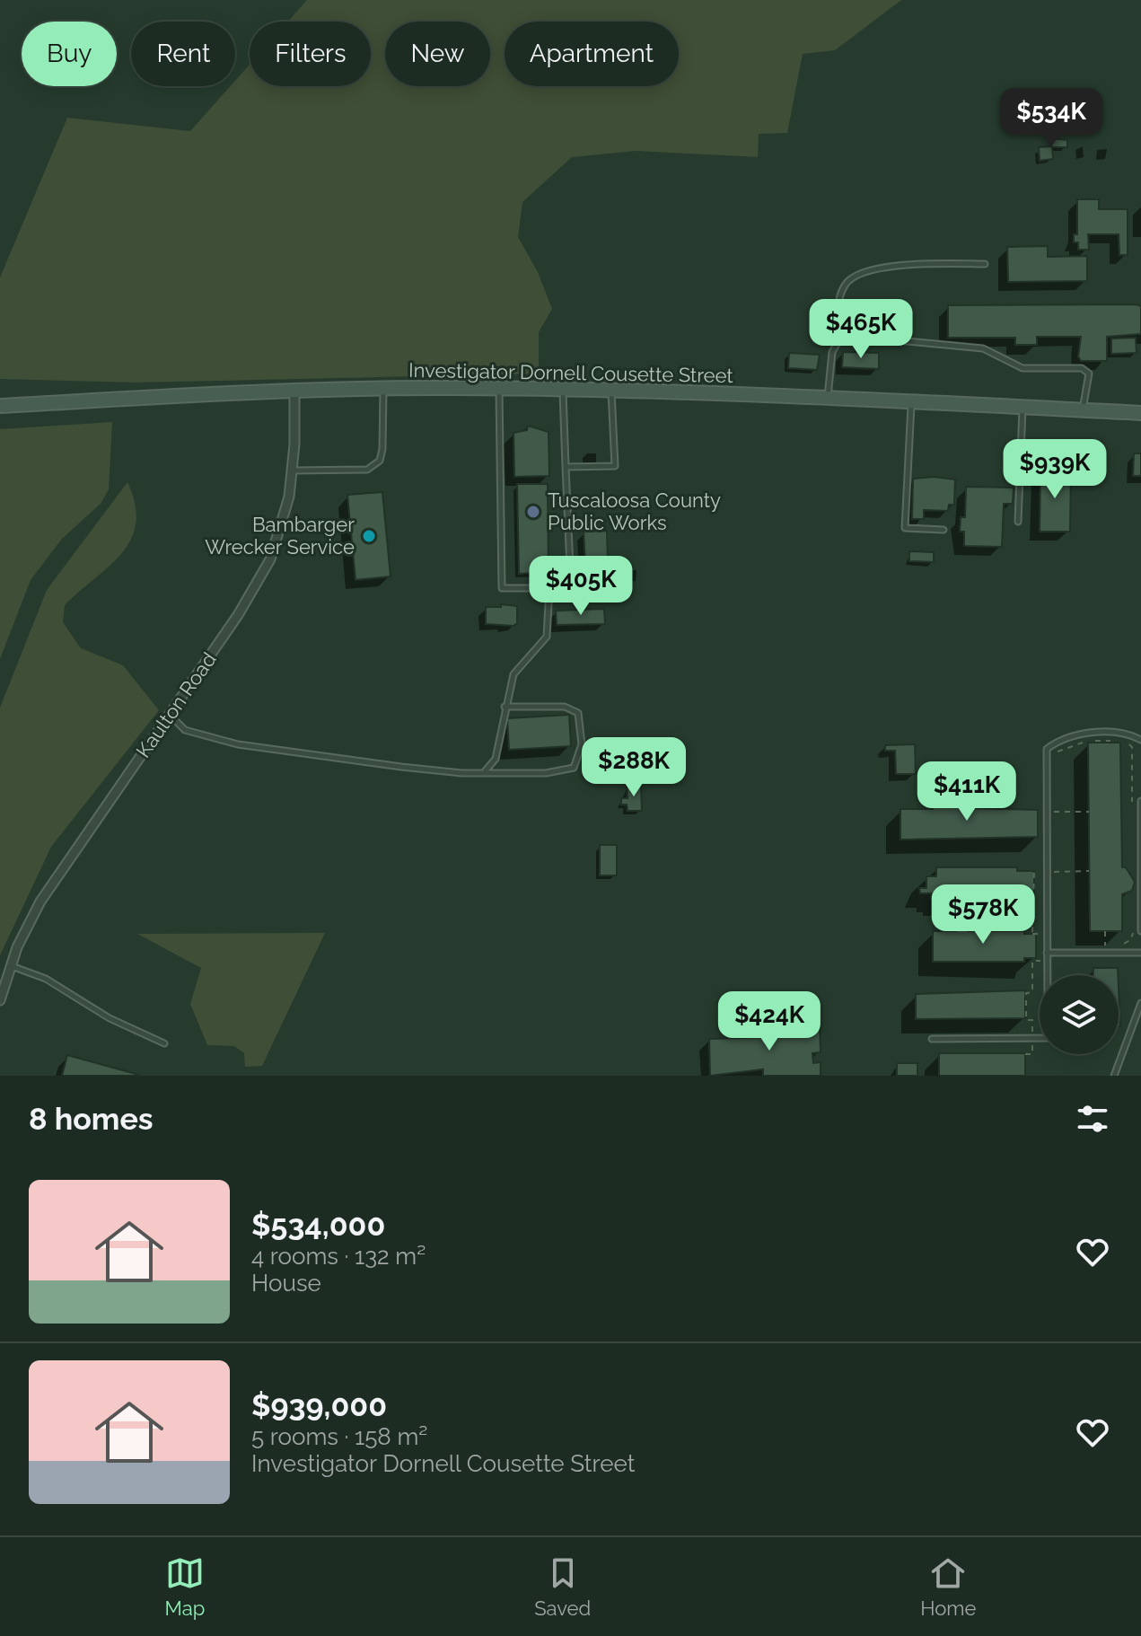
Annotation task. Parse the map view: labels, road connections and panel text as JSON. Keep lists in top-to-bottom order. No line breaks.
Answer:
{"streets":{"main road":["Investigator Dornell Cousette Street"],"street":["Kaulton Road"]},"crossings":[["Investigator Dornell Cousette Street","Kaulton Road"]],"places":["Tuscaloosa County Public Works","Bambarger Wrecker Service"],"page":{"chip":["Buy","Rent","Filters","New","Apartment"],"price":["$534K","$465K","$939K","$405K","$288K","$411K","$578K","$424K"],"heading":"8 homes","list":[{"name":"$534,000","note":"4 rooms · 132 m² · House"},{"name":"$939,000","note":"5 rooms · 158 m² · Investigator Dornell Cousette Street"}],"tabs":["Map","Saved","Home"]}}
